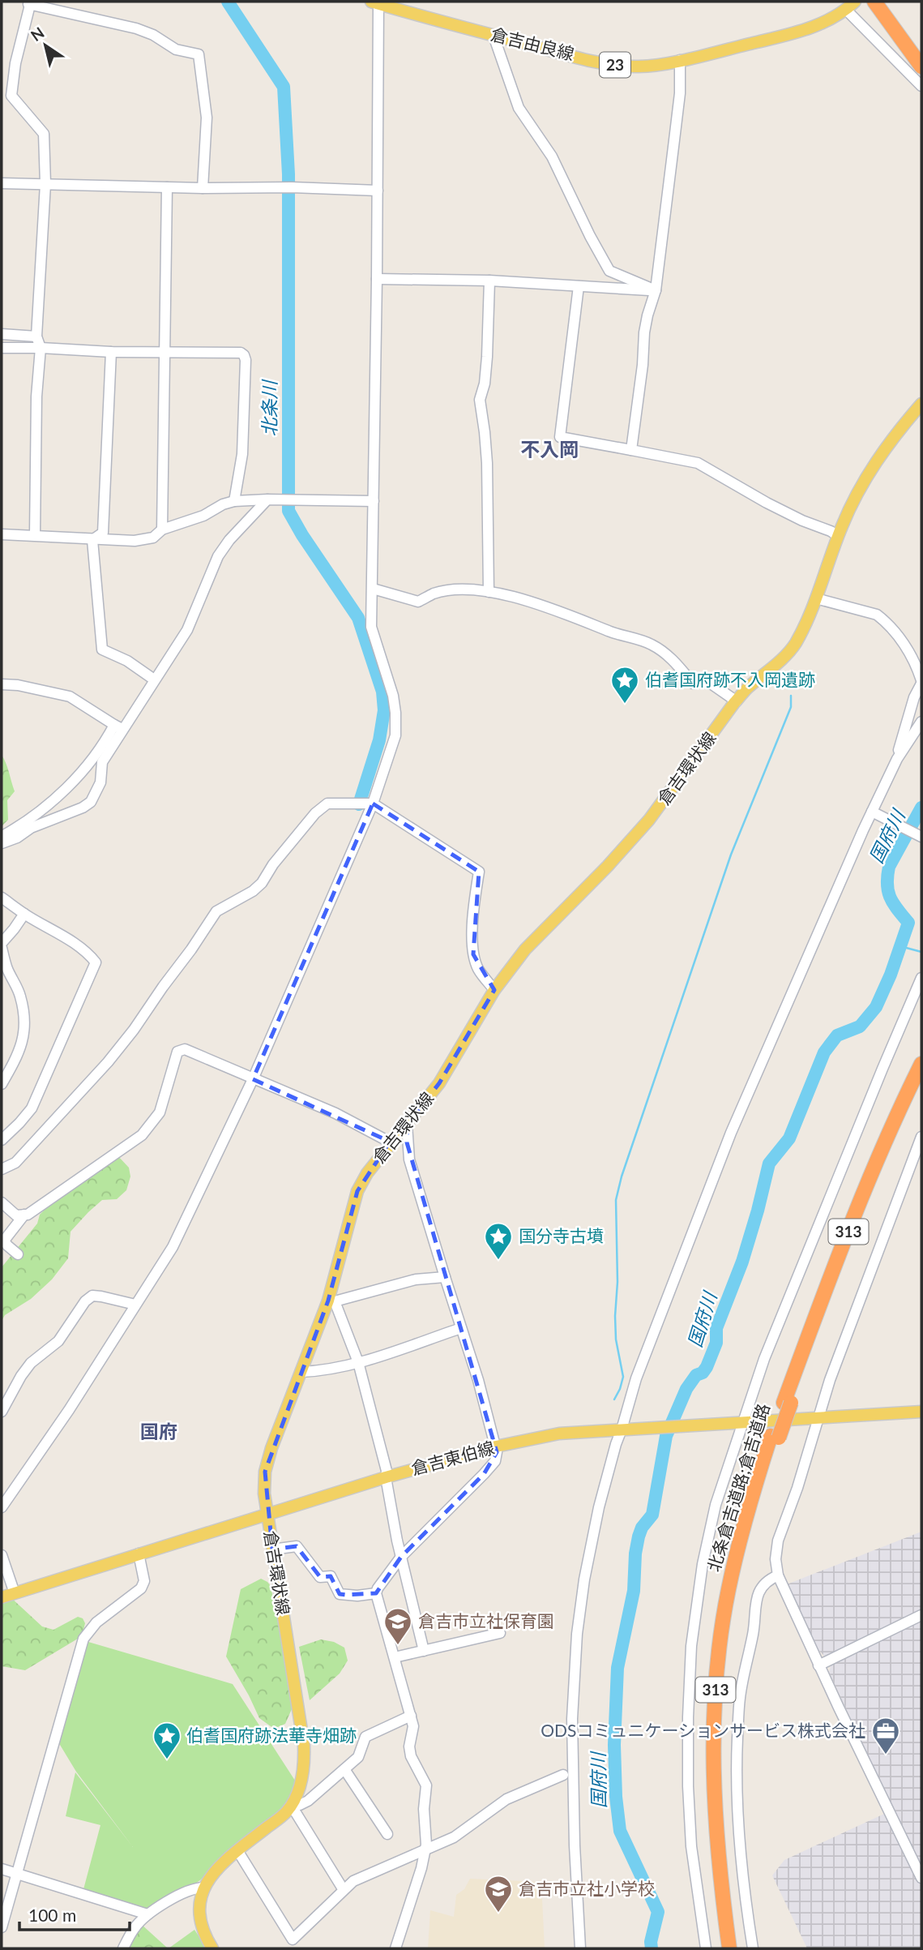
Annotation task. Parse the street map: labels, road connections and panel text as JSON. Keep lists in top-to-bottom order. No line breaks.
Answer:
{"streets":{"highway":["313","北条倉吉道路;倉吉道路"],"main road":["倉吉由良線","23","倉吉環状線","倉吉東伯線"]},"crossings":[["倉吉環状線","倉吉東伯線"]],"districts":["不入岡","国府"],"water":["北条川","国府川"],"places":{"place":["伯耆国府跡不入岡遺跡","国分寺古墳","伯耆国府跡法華寺畑跡"],"school or university":["倉吉市立社保育園","倉吉市立社小学校"],"office":["ODSコミュニケーションサービス株式会社"]},"scale_bar":"100 m","north":"top left"}
